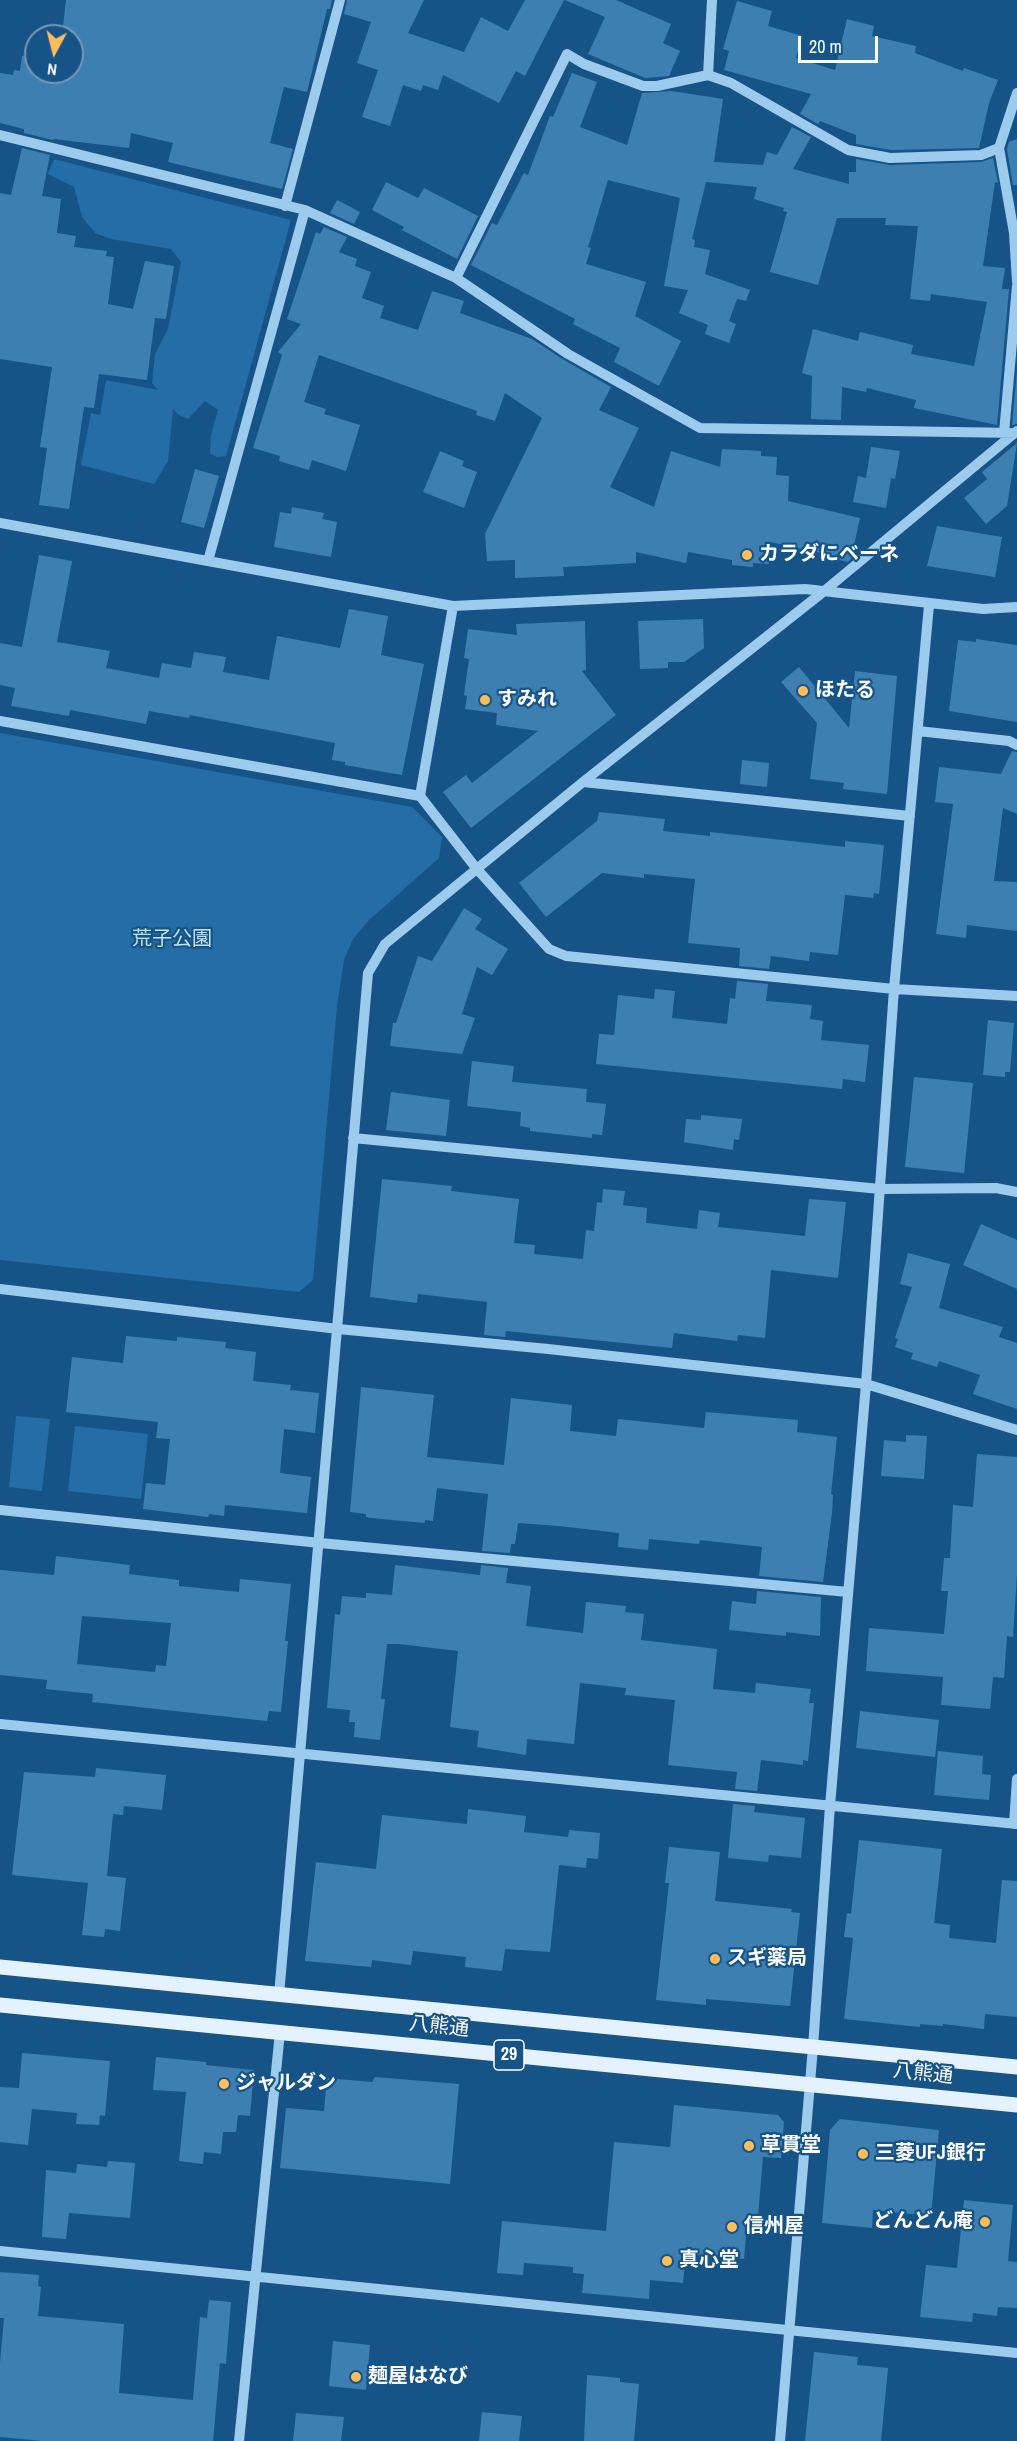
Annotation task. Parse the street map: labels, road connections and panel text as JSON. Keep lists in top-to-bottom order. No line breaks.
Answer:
{"streets":{"main road":["八熊通","29"]},"parks":["荒子公園"],"places":["カラダにベーネ","ほたる","すみれ","スギ薬局","ジャルダン","草貫堂","三菱UFJ銀行","どんどん庵","信州屋","真心堂","麺屋はなび"],"scale_bar":"20 m","north":"bottom"}
